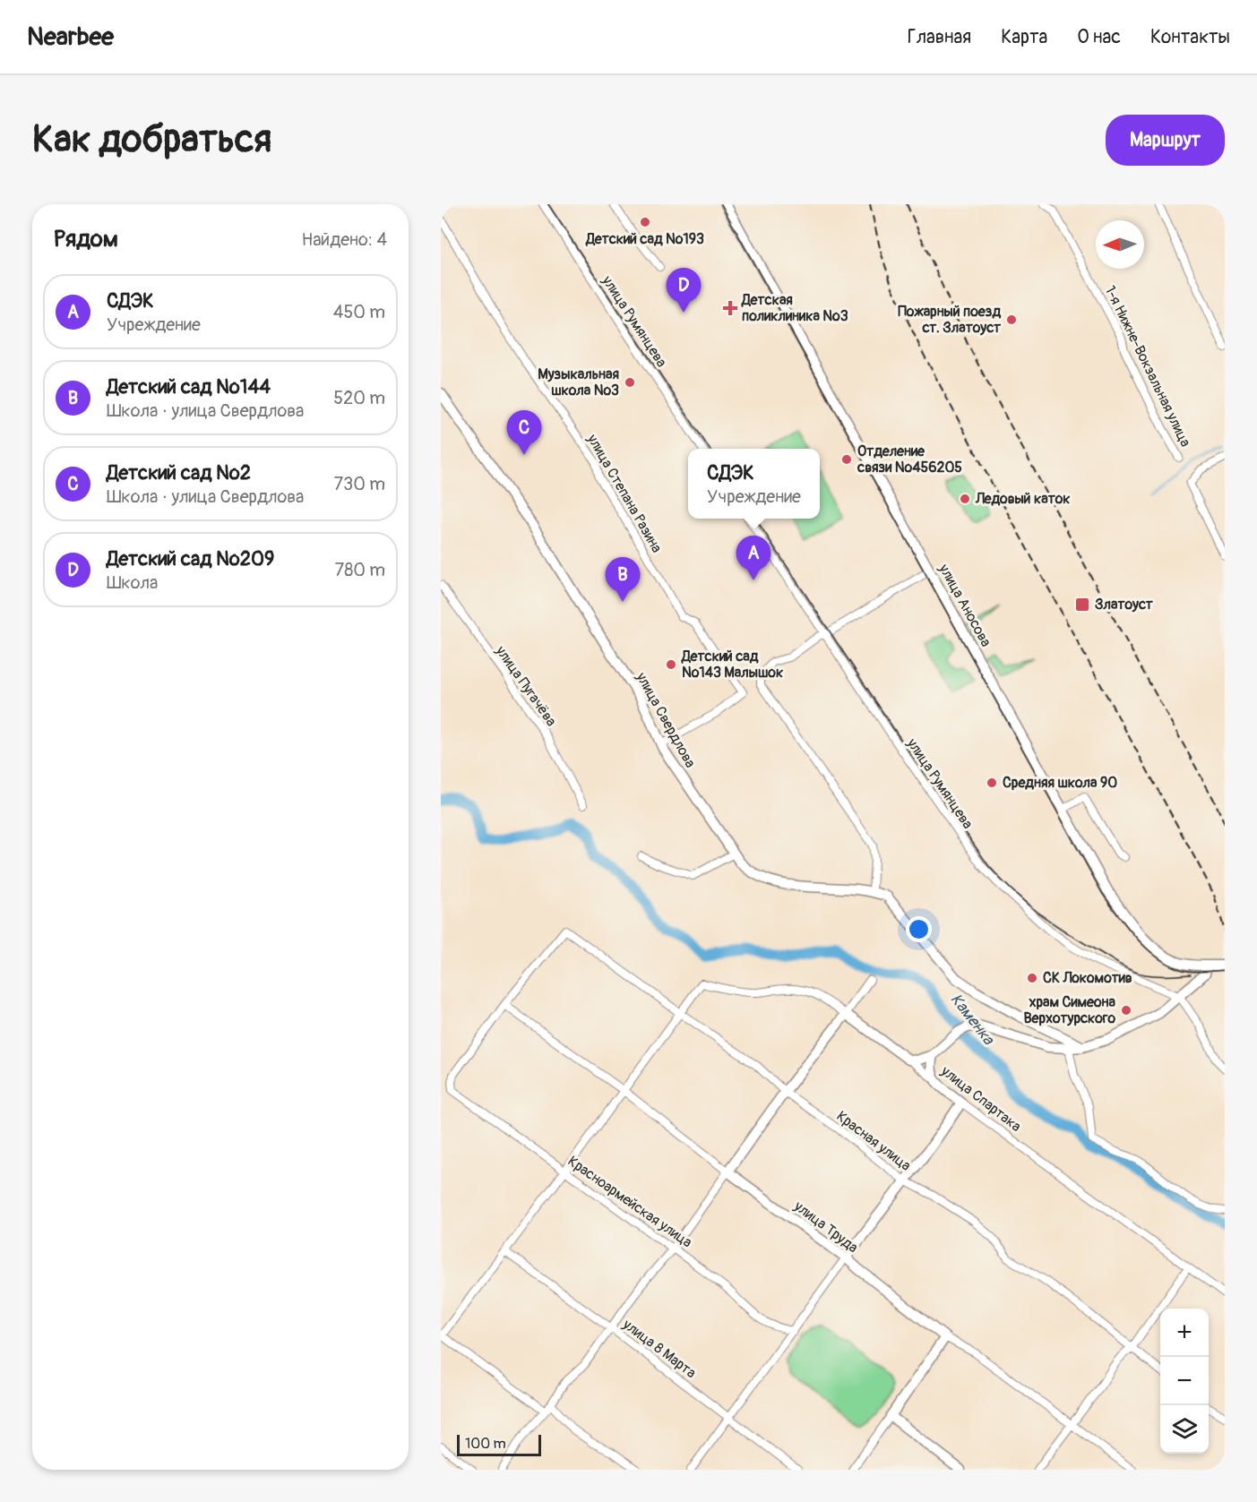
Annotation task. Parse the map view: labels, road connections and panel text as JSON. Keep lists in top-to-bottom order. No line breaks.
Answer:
{"streets":{"street":["улица Румянцева","1-я Нижне-Вокзальная улица","улица Степана Разина","улица Аносова","улица Пугачёва","улица Свердлова","улица Спартака","Красная улица","Красноармейская улица","улица Труда","улица 8 Марта"]},"crossings":[["улица Степана Разина","улица Свердлова"],["улица Спартака","Красная улица"],["Красная улица","Красноармейская улица"],["Красная улица","улица Труда"],["Красноармейская улица","улица Труда"]],"water":["Каменка"],"places":{"other":["Детский сад №193","Пожарный поезд ст. Златоуст","Музыкальная школа №3","Отделение связи №456205","Ледовый каток","Детский сад №143 Малышок","Средняя школа 90","СК Локомотив","храм Симеона Верхотурского"],"health":["Детская поликлиника №3"],"transit":["Златоуст"]},"scale_bar":"100 m","north":"left","page":{"header":"Nearbee","nav":["Главная","Карта","О нас","Контакты"],"buttons":"Маршрут","title":"Как добраться","heading":["Рядом","Найдено: 4"],"pins":["D","C","A","B"],"list":[{"mark":"A","name":"СДЭК","note":"Учреждение","value":"450 m"},{"mark":"B","name":"Детский сад №144","note":"Школа · улица Свердлова","value":"520 m"},{"mark":"C","name":"Детский сад №2","note":"Школа · улица Свердлова","value":"730 m"},{"mark":"D","name":"Детский сад №209","note":"Школа","value":"780 m"}],"popup":["СДЭК","Учреждение"],"map_buttons":["+","−"],"scale":"100 m"}}
